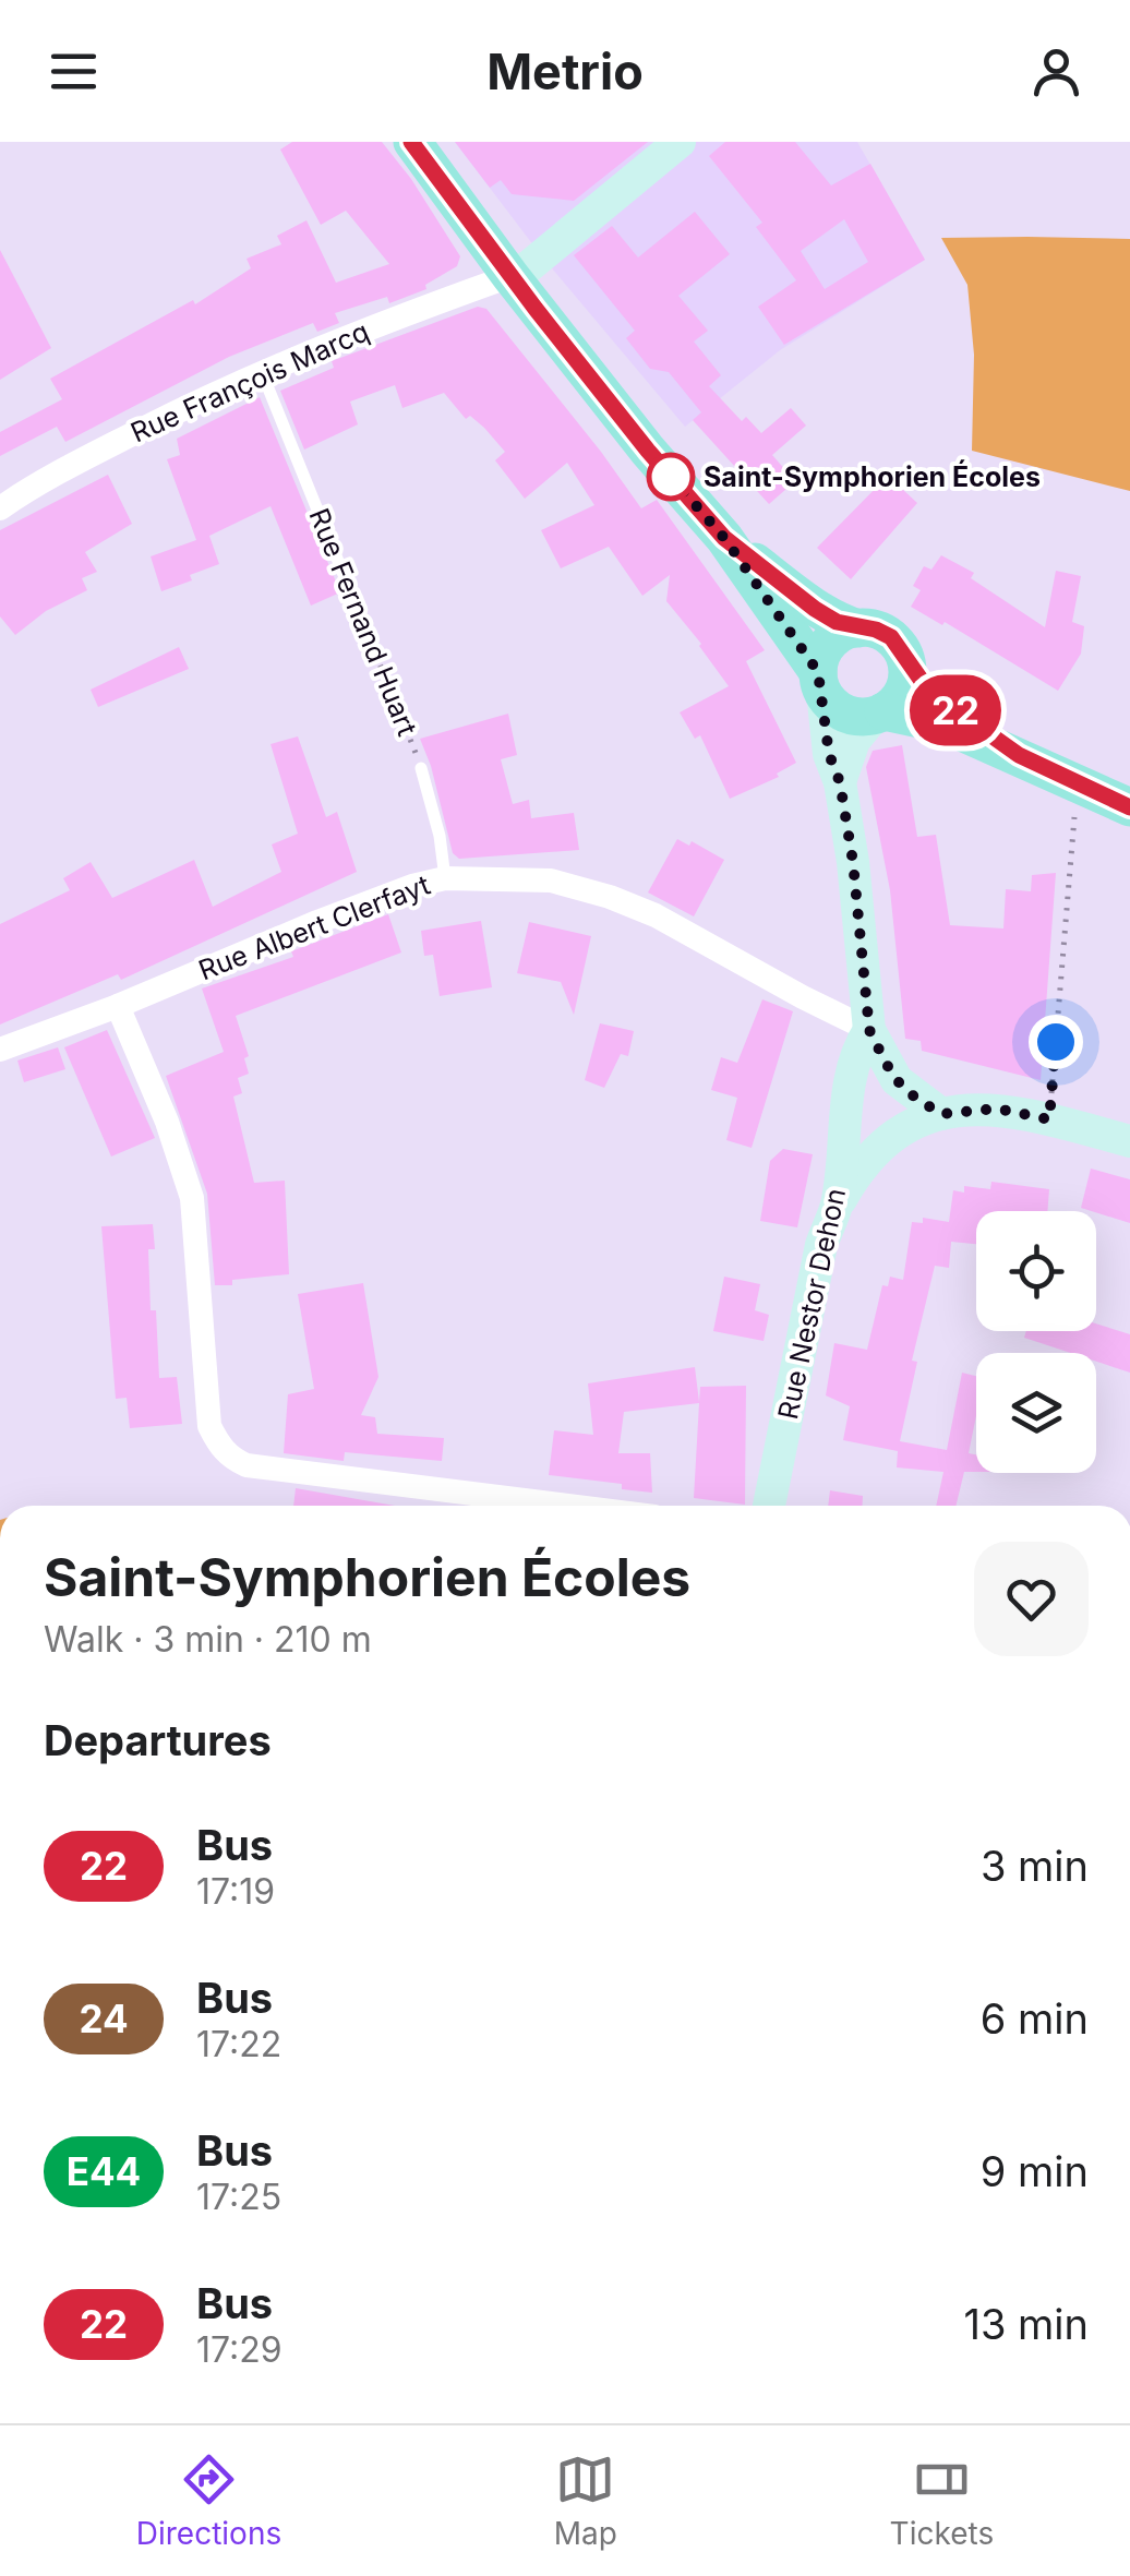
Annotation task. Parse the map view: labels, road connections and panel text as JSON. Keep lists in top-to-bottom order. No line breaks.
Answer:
{"streets":{"street":["Rue François Marcq","Rue Albert Clerfayt","Rue Nestor Dehon"],"lane":["Rue Fernand Huart"]},"crossings":[["Rue François Marcq","Rue Fernand Huart"],["Rue Fernand Huart","Rue Albert Clerfayt"],["Rue Albert Clerfayt","Rue Nestor Dehon"]],"places":["Saint-Symphorien Écoles"],"lines":["bus line 22"],"page":{"header":"Metrio","on_map":"22","heading":[["Saint-Symphorien Écoles","Walk · 3 min · 210 m"],"Departures"],"list":[{"mark":"22","name":"Bus","note":"17:19","value":"3 min"},{"mark":"24","name":"Bus","note":"17:22","value":"6 min"},{"mark":"E44","name":"Bus","note":"17:25","value":"9 min"},{"mark":"22","name":"Bus","note":"17:29","value":"13 min"}],"tabs":["Directions","Map","Tickets"]}}
